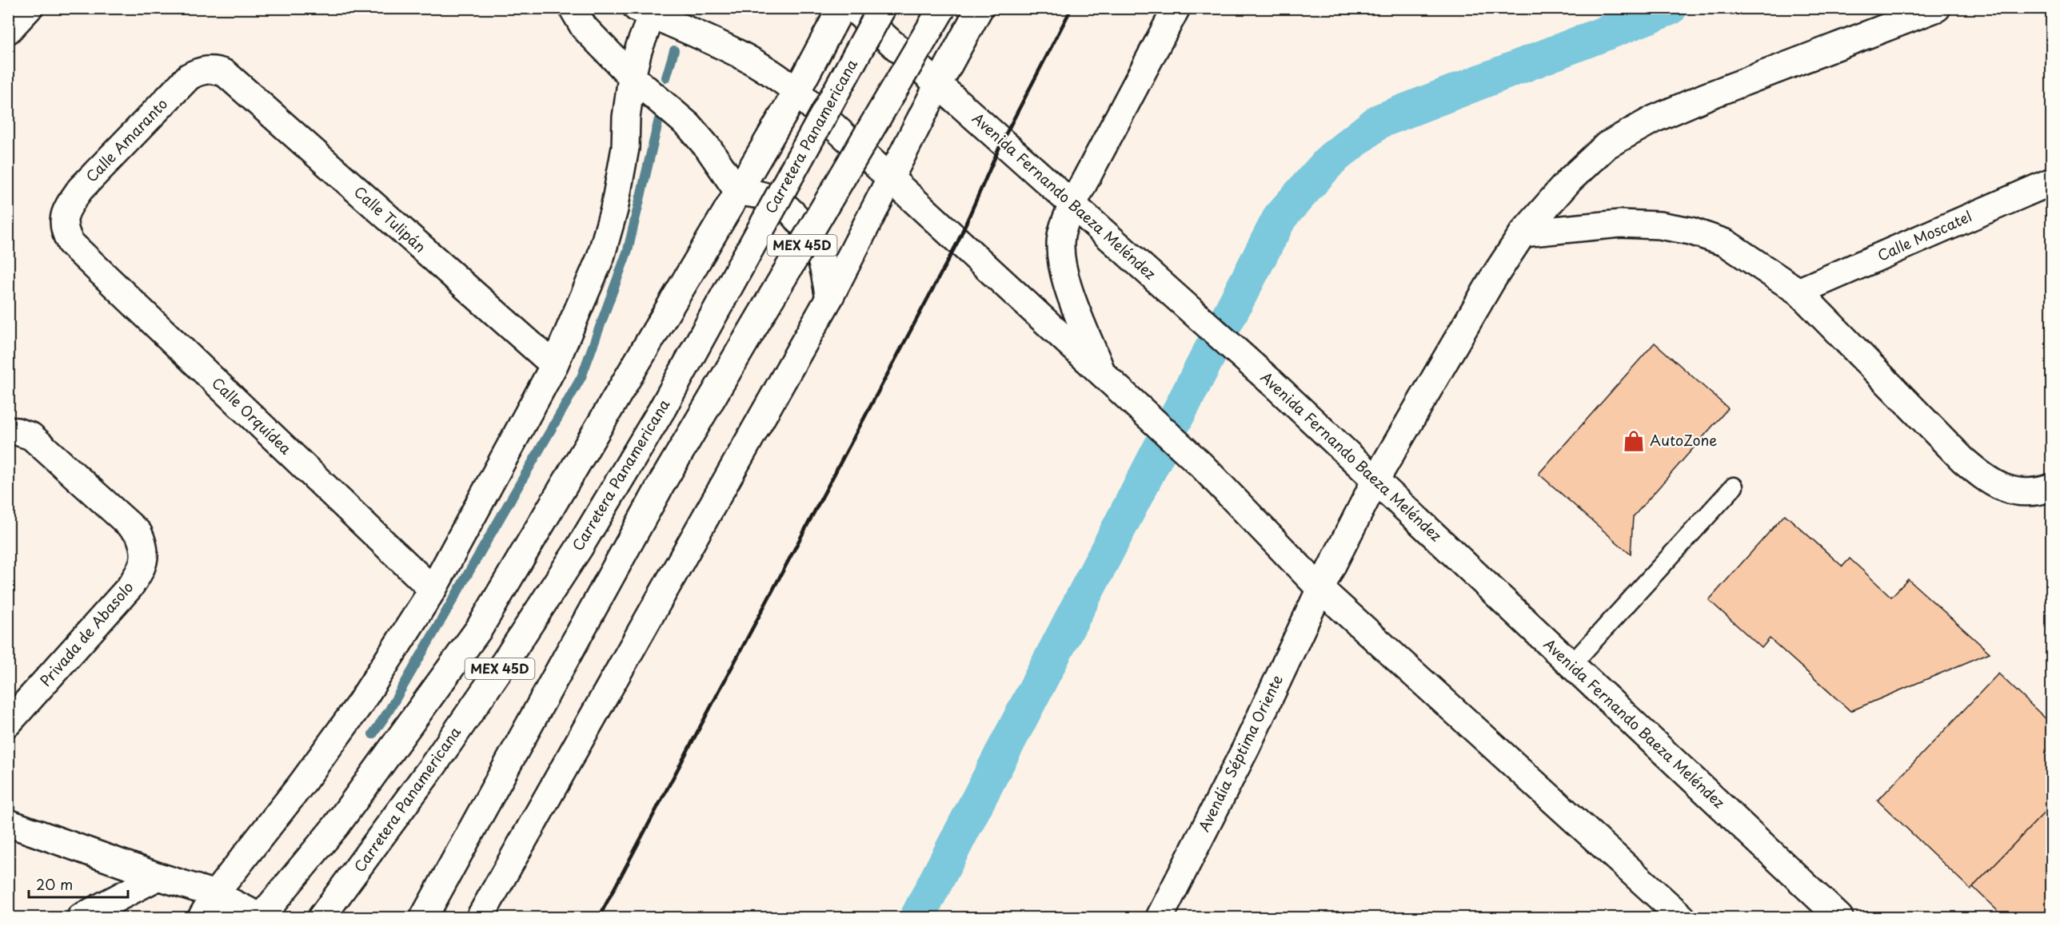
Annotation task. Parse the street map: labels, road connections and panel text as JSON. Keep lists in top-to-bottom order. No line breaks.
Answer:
{"streets":{"main road":["Carretera Panamericana","Calle Amaranto","Avenida Fernando Baeza Meléndez","Calle Tulipán","Calle Moscatel","MEX 45D","Calle Orquídea","Privada de Abasolo","Avendia Séptima Oriente"]},"crossings":[["Calle Amaranto","Calle Tulipán"],["Calle Amaranto","Calle Orquídea"],["Avenida Fernando Baeza Meléndez","Avendia Séptima Oriente"]],"places":{"shop":["AutoZone"]},"scale_bar":"20 m"}
